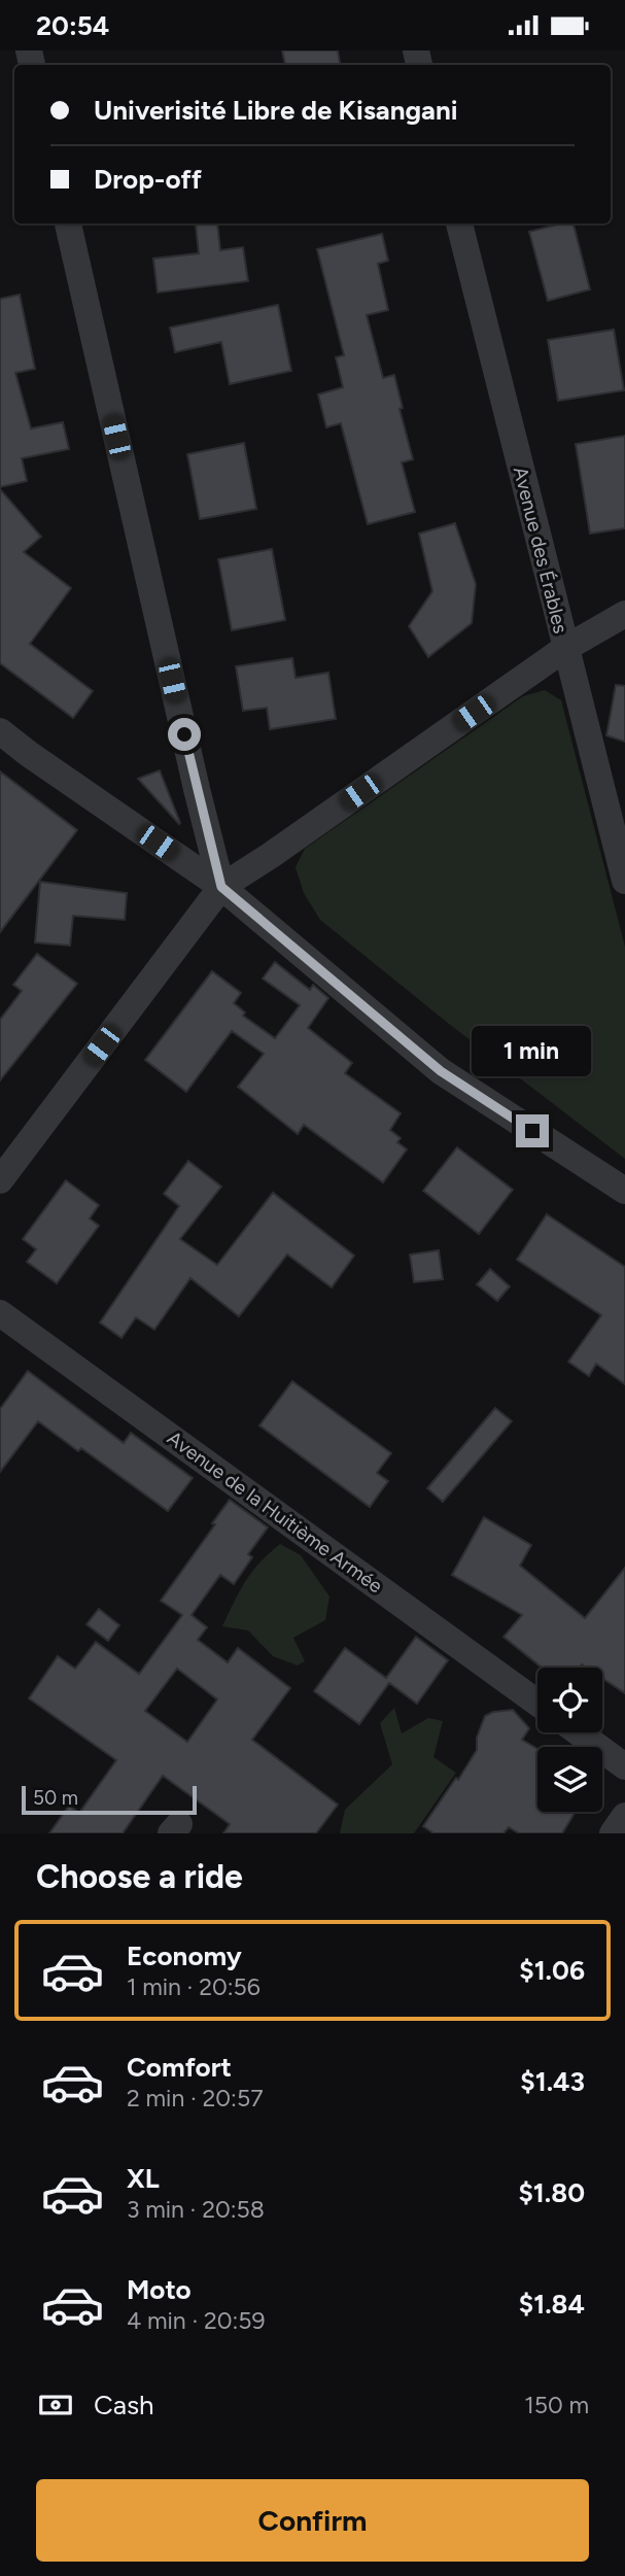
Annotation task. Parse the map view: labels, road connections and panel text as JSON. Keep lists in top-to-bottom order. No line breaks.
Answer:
{"streets":{"street":["Avenue des Érables","Avenue de la Huitième Armée"]},"scale_bar":"50 m","page":{"status":"20:54","banner":["Univerisité Libre de Kisangani","Drop-off"],"bubble":"1 min","scale":"50 m","heading":"Choose a ride","list":[{"name":"Economy","note":"1 min · 20:56","value":"$1.06"},{"name":"Comfort","note":"2 min · 20:57","value":"$1.43"},{"name":"XL","note":"3 min · 20:58","value":"$1.80"},{"name":"Moto","note":"4 min · 20:59","value":"$1.84"}],"pay":["Cash","150 m"],"buttons":"Confirm"}}
